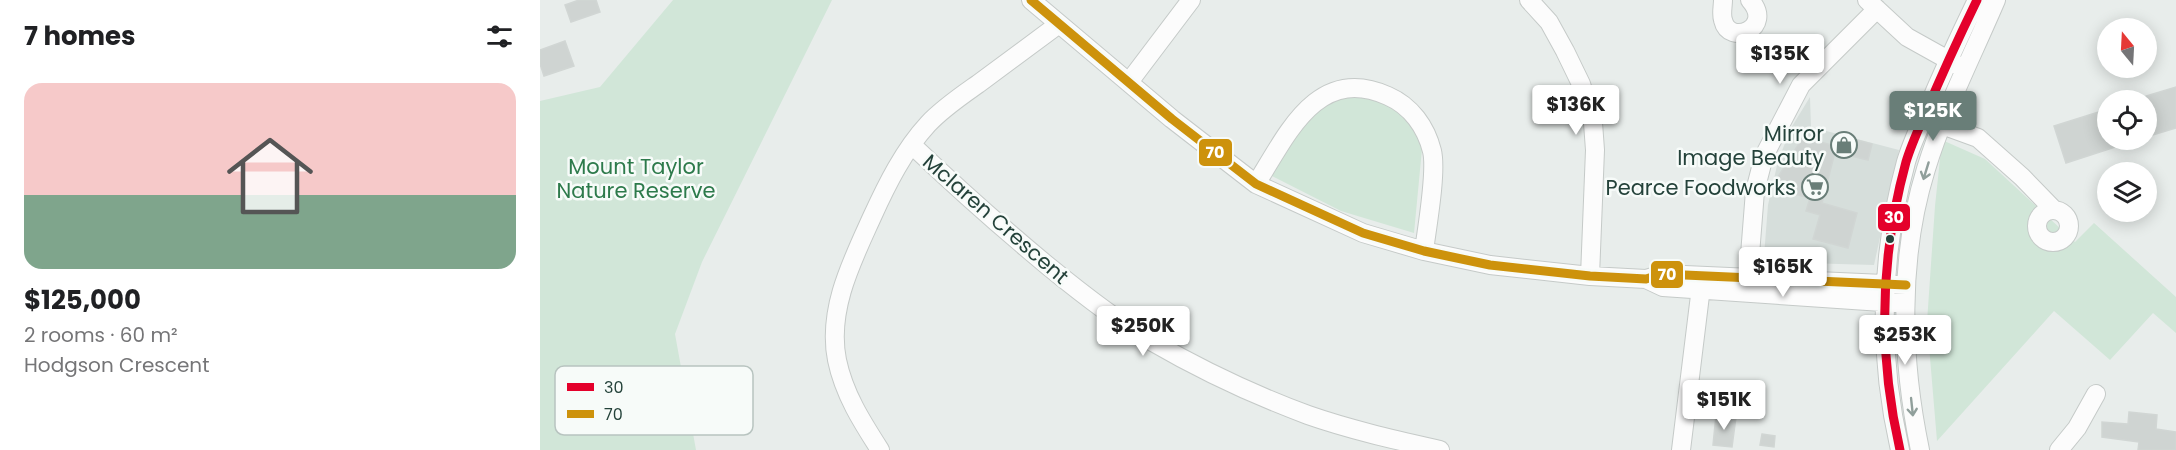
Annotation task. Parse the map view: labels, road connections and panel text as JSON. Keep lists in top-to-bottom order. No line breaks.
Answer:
{"streets":{"street":["Mclaren Crescent"]},"parks":["Mount Taylor Nature Reserve"],"places":{"shop":["Mirror Image Beauty"],"supermarket":["Pearce Foodworks"]},"lines":["transit line 30","transit line 70"],"legend":["30","70"],"north":"top","page":{"heading":"7 homes","price":["$135K","$136K","$125K","$165K","$250K","$253K","$151K"],"list":[{"name":"$125,000","note":"2 rooms · 60 m² · Hodgson Crescent"}]}}
